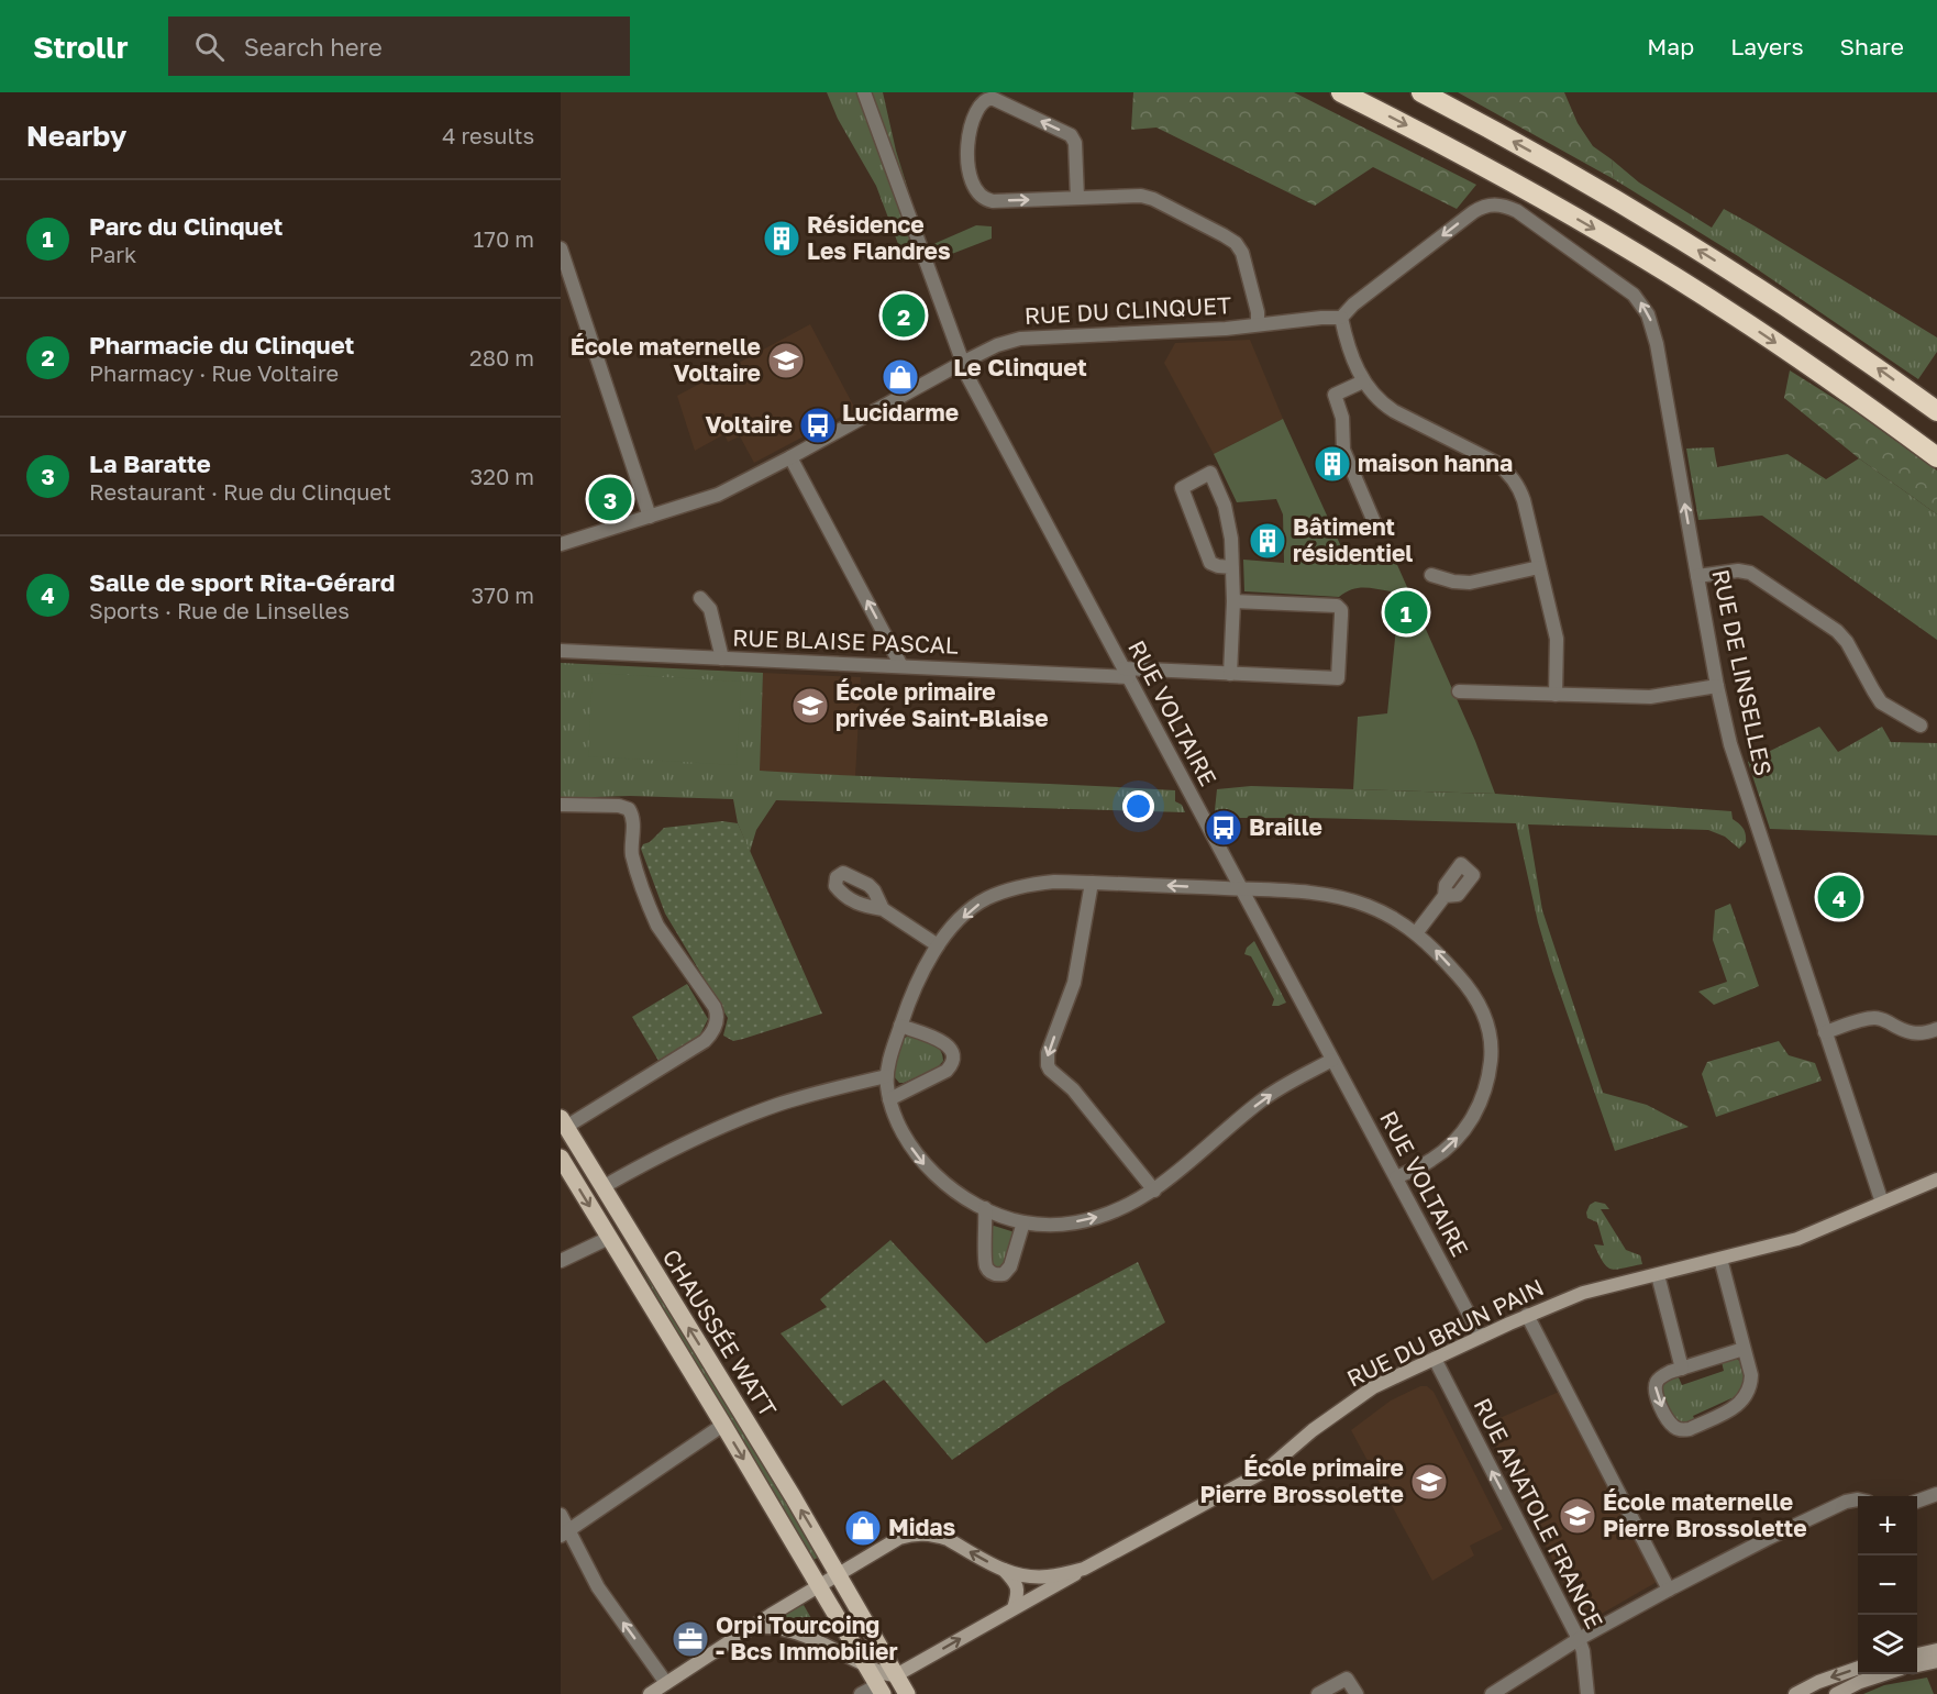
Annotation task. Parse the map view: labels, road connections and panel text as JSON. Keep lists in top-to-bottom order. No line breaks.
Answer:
{"streets":{"main road":["CHAUSSÉE WATT","RUE DU BRUN PAIN"],"street":["RUE DU CLINQUET","RUE BLAISE PASCAL","RUE DE LINSELLES","RUE VOLTAIRE","RUE ANATOLE FRANCE"]},"crossings":[["RUE DU CLINQUET","RUE DE LINSELLES"],["RUE DU CLINQUET","RUE VOLTAIRE"],["RUE BLAISE PASCAL","RUE VOLTAIRE"],["RUE DE LINSELLES","RUE DU BRUN PAIN"],["RUE VOLTAIRE","RUE DU BRUN PAIN"],["CHAUSSÉE WATT","RUE DU BRUN PAIN"],["RUE DU BRUN PAIN","RUE ANATOLE FRANCE"]],"districts":["Le Clinquet"],"places":{"building":["Résidence Les Flandres","maison hanna","Bâtiment résidentiel"],"school or university":["École maternelle Voltaire","École primaire privée Saint-Blaise","École primaire Pierre Brossolette","École maternelle Pierre Brossolette"],"shop":["Lucidarme","Midas"],"bus stop":["Voltaire","Braille"],"office":["Orpi Tourcoing - Bcs Immobilier"]},"page":{"header":"Strollr","search":"Search here","nav":["Map","Layers","Share"],"heading":["Nearby","4 results"],"list":[{"mark":"1","name":"Parc du Clinquet","note":"Park","value":"170 m"},{"mark":"2","name":"Pharmacie du Clinquet","note":"Pharmacy · Rue Voltaire","value":"280 m"},{"mark":"3","name":"La Baratte","note":"Restaurant · Rue du Clinquet","value":"320 m"},{"mark":"4","name":"Salle de sport Rita-Gérard","note":"Sports · Rue de Linselles","value":"370 m"}],"pins":["2","3","1","4"],"map_buttons":["+","−"]}}
